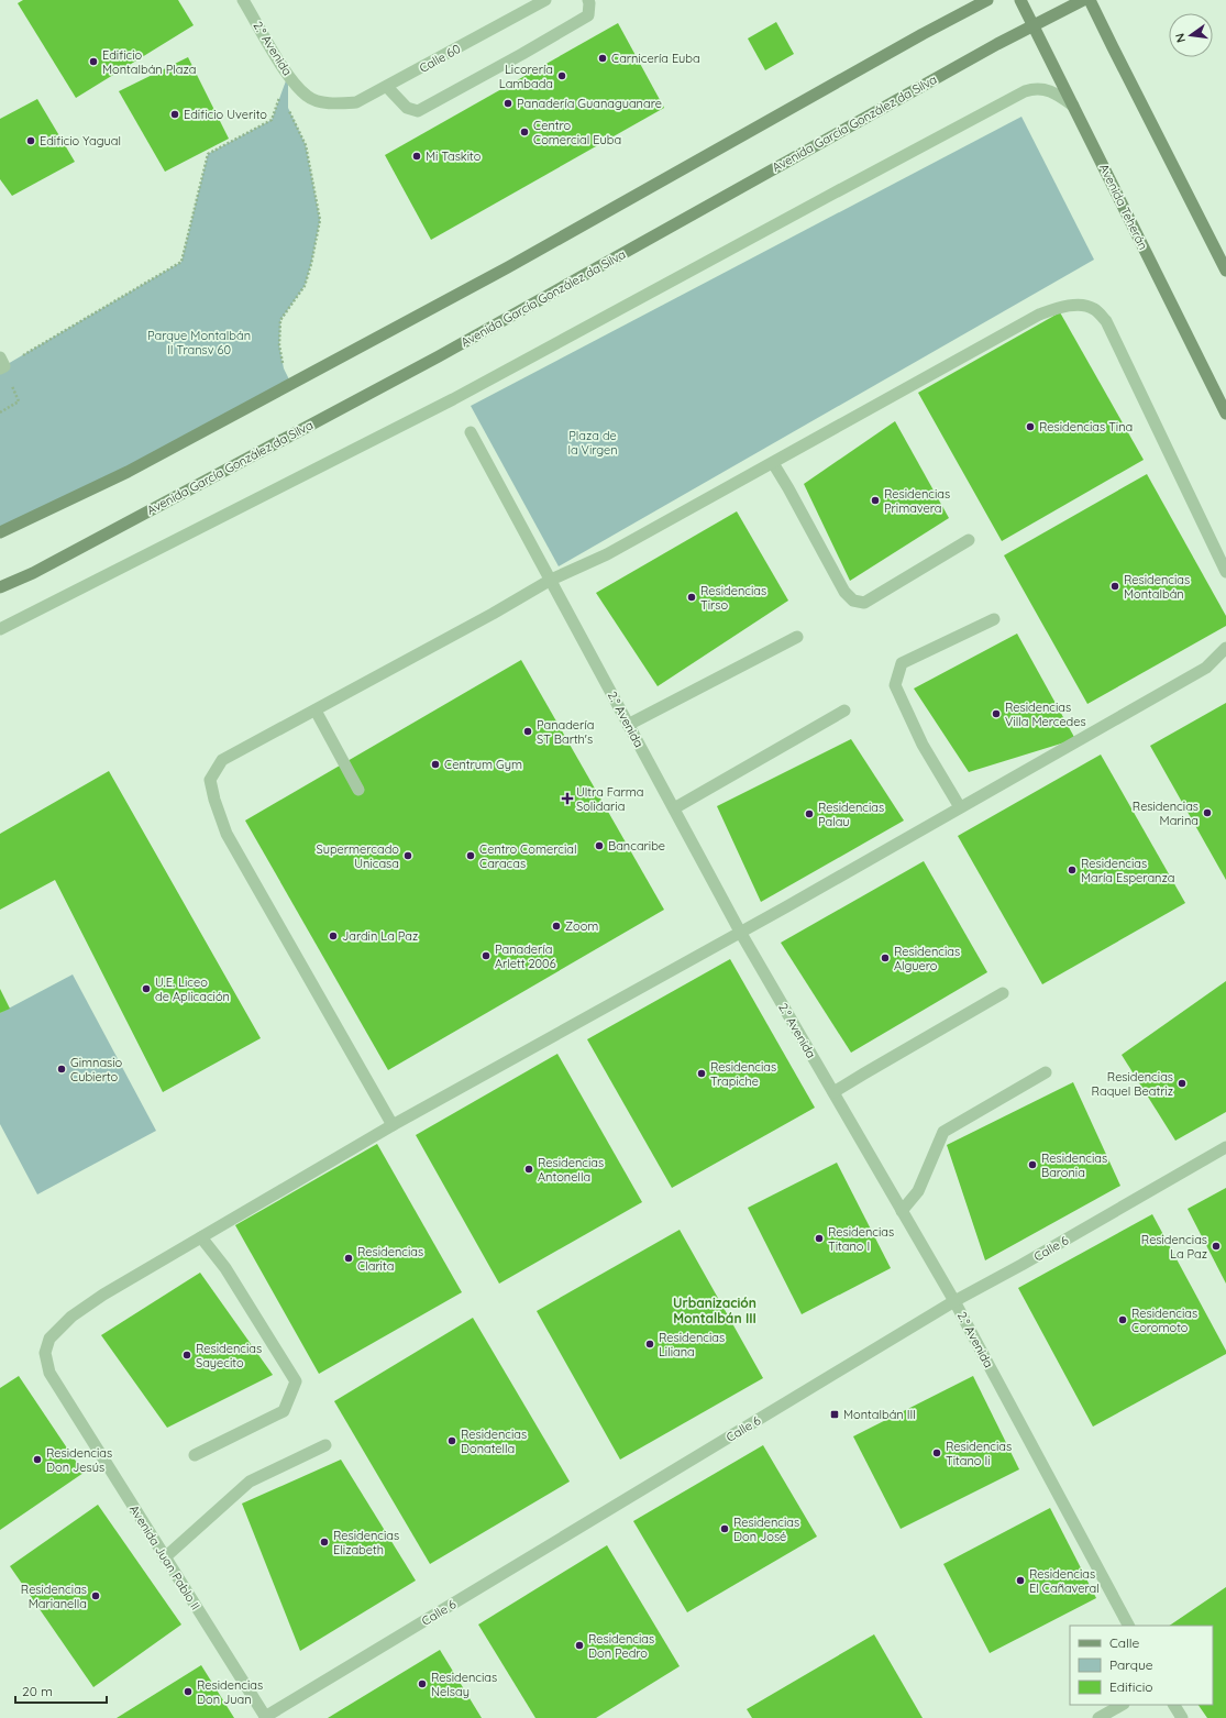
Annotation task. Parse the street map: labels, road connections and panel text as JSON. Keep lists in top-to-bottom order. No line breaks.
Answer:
{"streets":{"main road":["Avenida García González da Silva","Avenida Teherán"],"street":["2.° Avenida","Calle 60","Calle 6","Avenida Juan Pablo II"]},"crossings":[["2.° Avenida","Calle 60"],["2.° Avenida","Calle 6"],["2.° Avenida","Avenida Juan Pablo II"],["Avenida García González da Silva","Avenida Teherán"],["Calle 6","Avenida Juan Pablo II"]],"districts":["Urbanización Montalbán III"],"parks":["Parque Montalbán II Transv 60","Plaza de la Virgen"],"places":{"other":["Carnicería Euba","Edificio Montalbán Plaza","Licorería Lambada","Panadería Guanaguanare","Edificio Uverito","Centro Comercial Euba","Edificio Yagual","Mi Taskito","Residencias Tina","Residencias Primavera","Residencias Montalbán","Residencias Tirso","Residencias Villa Mercedes","Panadería ST Barth's","Centrum Gym","Residencias Marina","Residencias Palau","Bancaribe","Supermercado Unicasa","Centro Comercial Caracas","Residencias María Esperanza","Zoom","Jardin La Paz","Panadería Arlett 2006","Residencias Alguero","U.E. Liceo de Aplicación","Gimnasio Cubierto","Residencias Trapiche","Residencias Raquel Beatriz","Residencias Baronia","Residencias Antonella","Residencias Titano I","Residencias La Paz","Residencias Clarita","Residencias Coromoto","Residencias Liliana","Residencias Sayecito","Residencias Donatella","Residencias Titano Ii","Residencias Don Jesús","Residencias Don José","Residencias Elizabeth","Residencias El Cañaveral","Residencias Marianella","Residencias Don Pedro","Residencias Nelsay","Residencias Don Juan"],"health":["Ultra Farma Solidaria"],"transit":["Montalbán III"]},"legend":["Calle","Parque","Edificio"],"scale_bar":"20 m","north":"left"}
